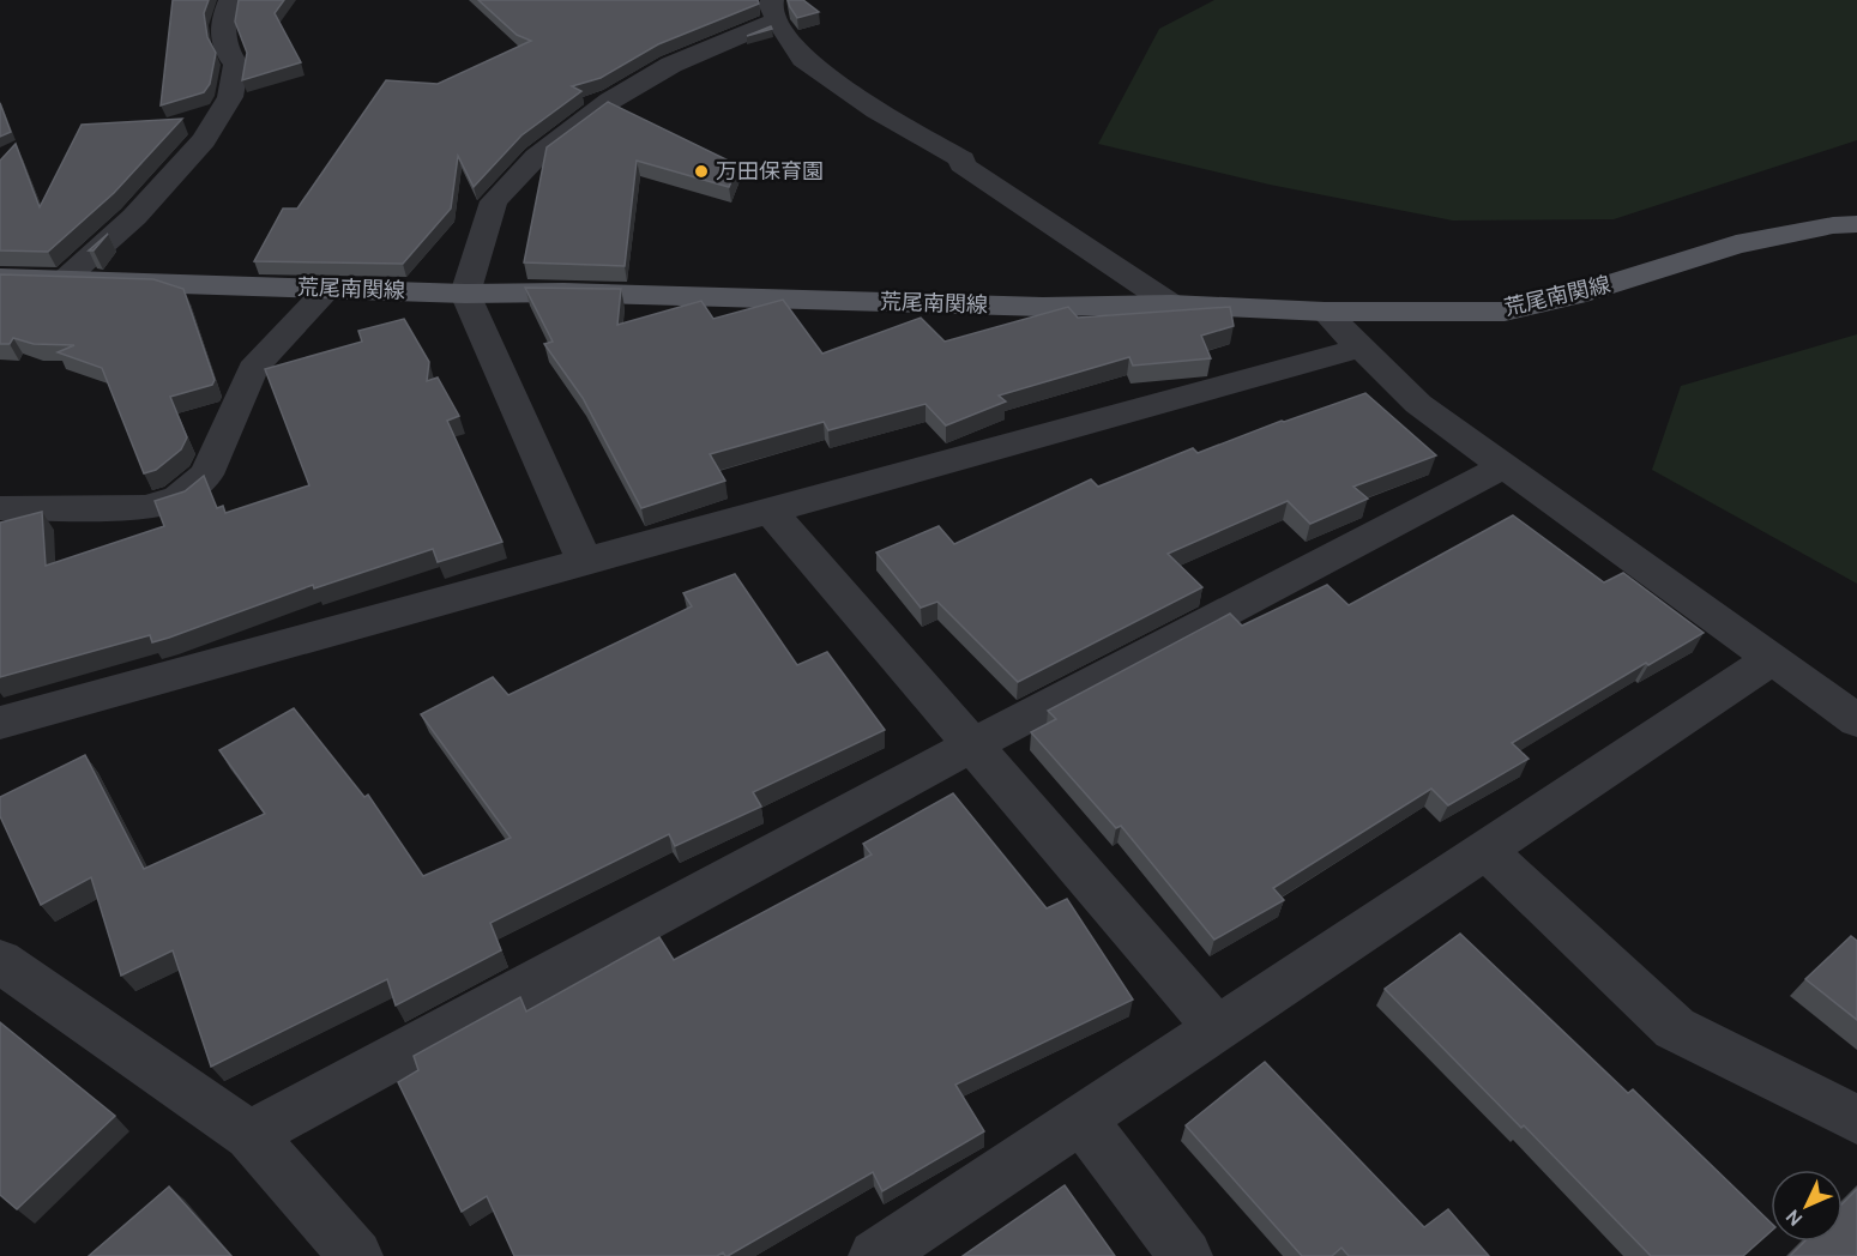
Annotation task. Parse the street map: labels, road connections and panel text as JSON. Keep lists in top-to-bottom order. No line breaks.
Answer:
{"streets":{"main road":["荒尾南関線"]},"places":["万田保育園"],"north":"bottom left"}
